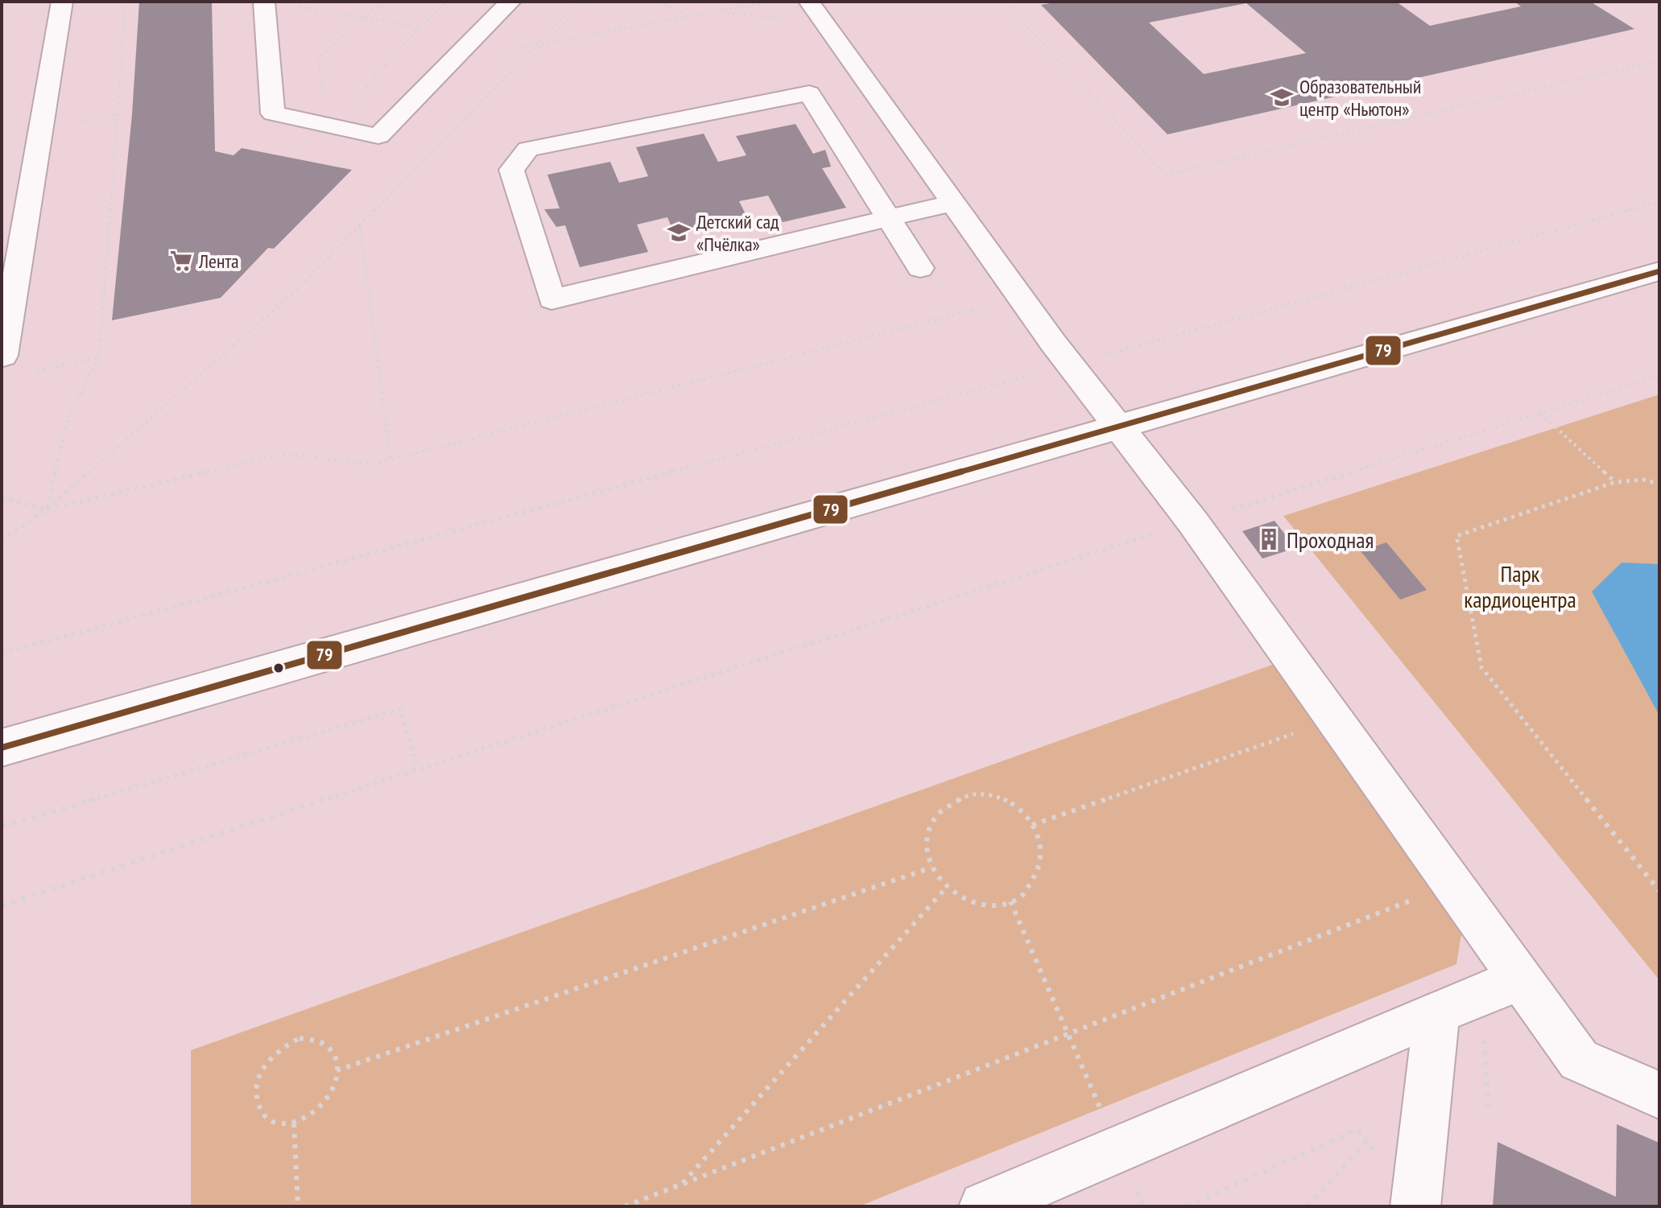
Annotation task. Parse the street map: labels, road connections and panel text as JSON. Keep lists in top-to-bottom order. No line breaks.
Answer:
{"parks":["Парк кардиоцентра"],"places":{"school or university":["Образовательный центр «Ньютон»","Детский сад «Пчёлка»"],"supermarket":["Лента"],"building":["Проходная"]},"lines":["transit line 79"]}
